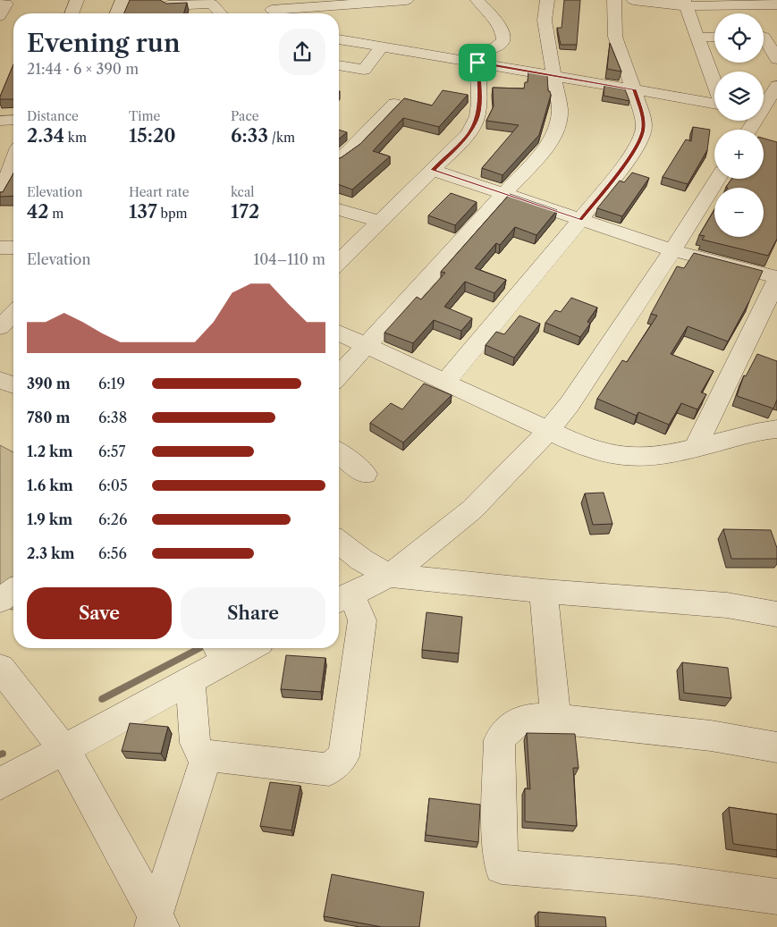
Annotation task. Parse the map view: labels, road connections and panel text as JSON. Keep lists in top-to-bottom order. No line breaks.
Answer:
{"page":{"map_buttons":["+","−"],"heading":["Evening run","21:44 · 6 × 390 m"],"stats":[["Distance","2.34 km"],["Time","15:20"],["Pace","6:33 /km"],["Elevation","42 m"],["Heart rate","137 bpm"],["kcal","172"]],"chart":["Elevation","104–110 m"],"list":[{"name":"390 m","note":"6:19"},{"name":"780 m","note":"6:38"},{"name":"1.2 km","note":"6:57"},{"name":"1.6 km","note":"6:05"},{"name":"1.9 km","note":"6:26"},{"name":"2.3 km","note":"6:56"}],"buttons":["Save","Share"]}}
